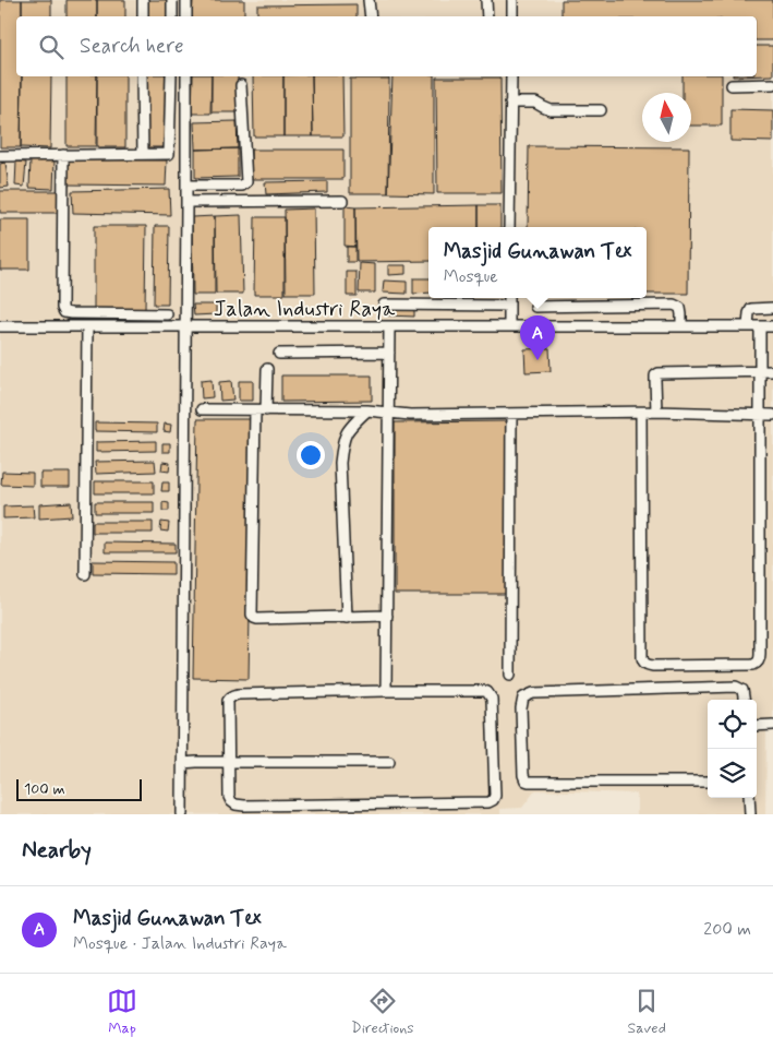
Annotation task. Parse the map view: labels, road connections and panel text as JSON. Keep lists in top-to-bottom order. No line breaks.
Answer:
{"streets":{"street":["Jalan Industri Raya"]},"scale_bar":"100 m","north":"top","page":{"search":"Search here","popup":["Masjid Gunawan Tex","Mosque"],"pins":"A","scale":"100 m","heading":"Nearby","list":[{"mark":"A","name":"Masjid Gunawan Tex","note":"Mosque · Jalan Industri Raya","value":"200 m"}],"nav":["Map","Directions","Saved"]}}
